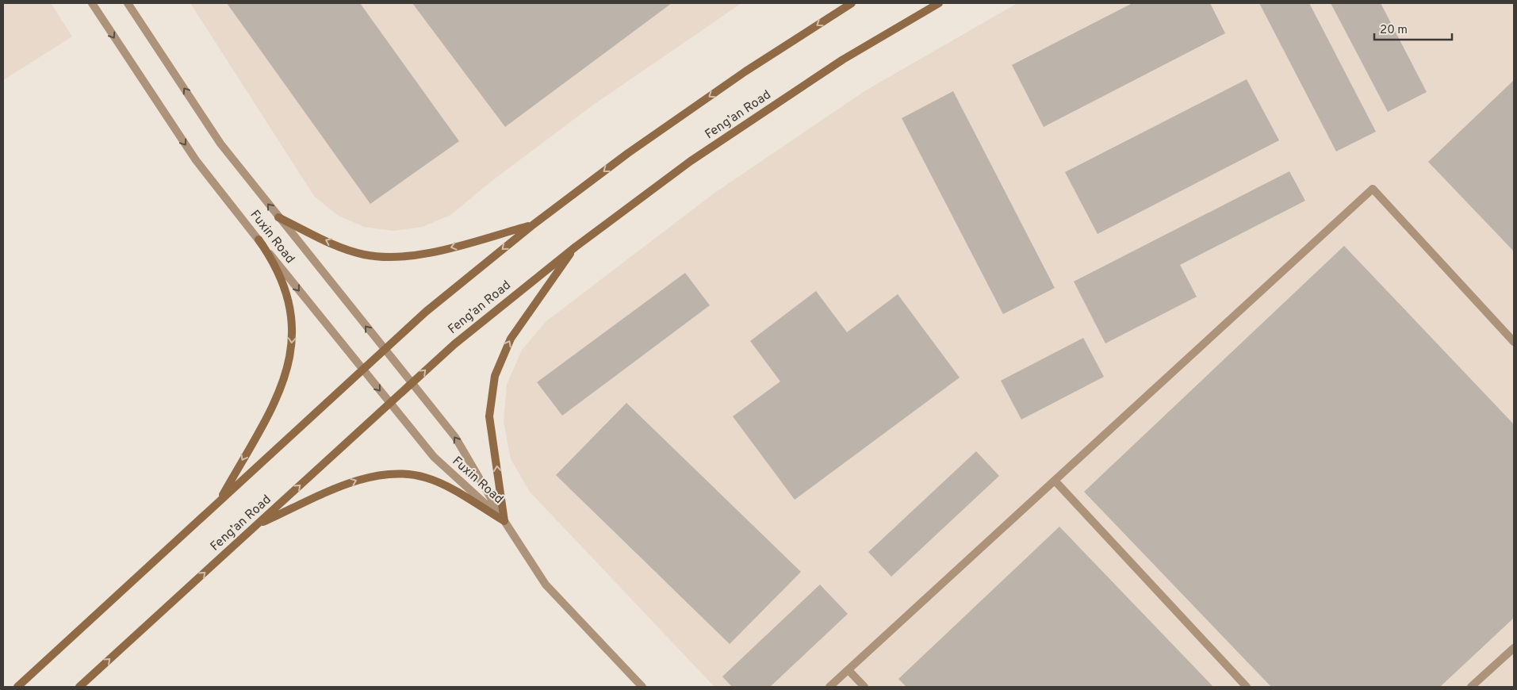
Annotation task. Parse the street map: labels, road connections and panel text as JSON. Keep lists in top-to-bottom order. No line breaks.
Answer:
{"streets":{"street":["Feng’an Road","Fuxin Road"]},"crossings":[["Feng’an Road","Fuxin Road"]],"scale_bar":"20 m"}
